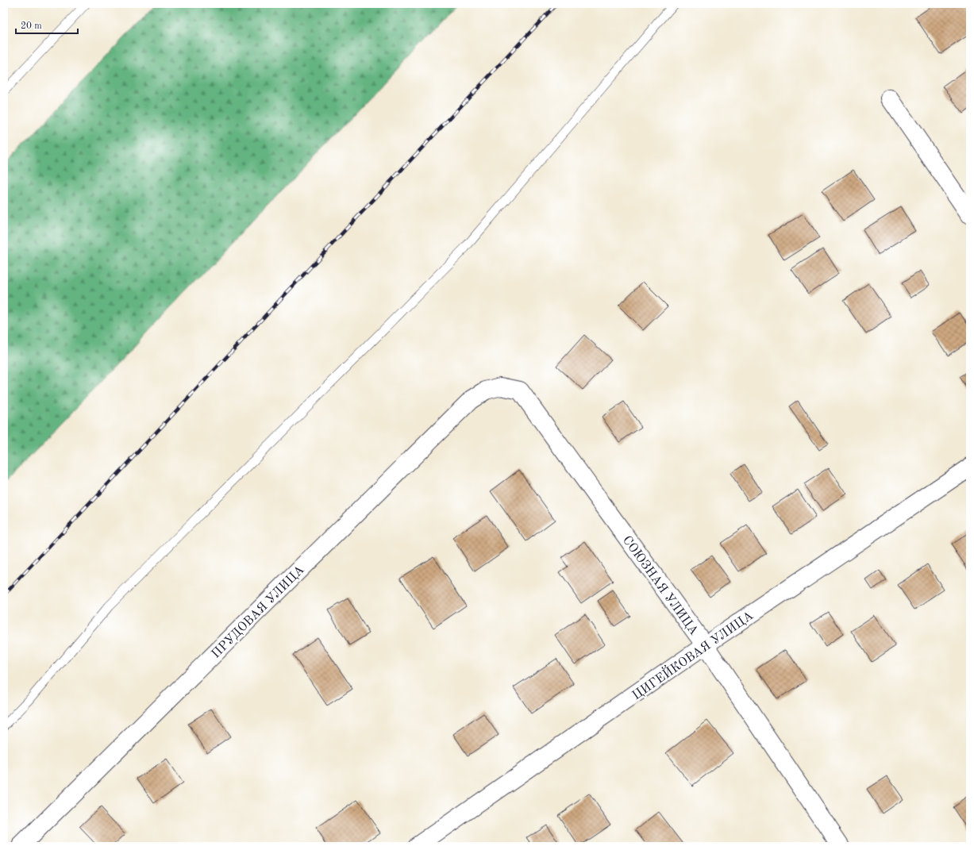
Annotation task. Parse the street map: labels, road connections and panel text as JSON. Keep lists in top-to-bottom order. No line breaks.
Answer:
{"streets":{"street":["СОЮЗНАЯ УЛИЦА","ПРУДОВАЯ УЛИЦА","ЦИГЕЙКОВАЯ УЛИЦА"]},"crossings":[["СОЮЗНАЯ УЛИЦА","ПРУДОВАЯ УЛИЦА"],["СОЮЗНАЯ УЛИЦА","ЦИГЕЙКОВАЯ УЛИЦА"]],"scale_bar":"20 m"}
